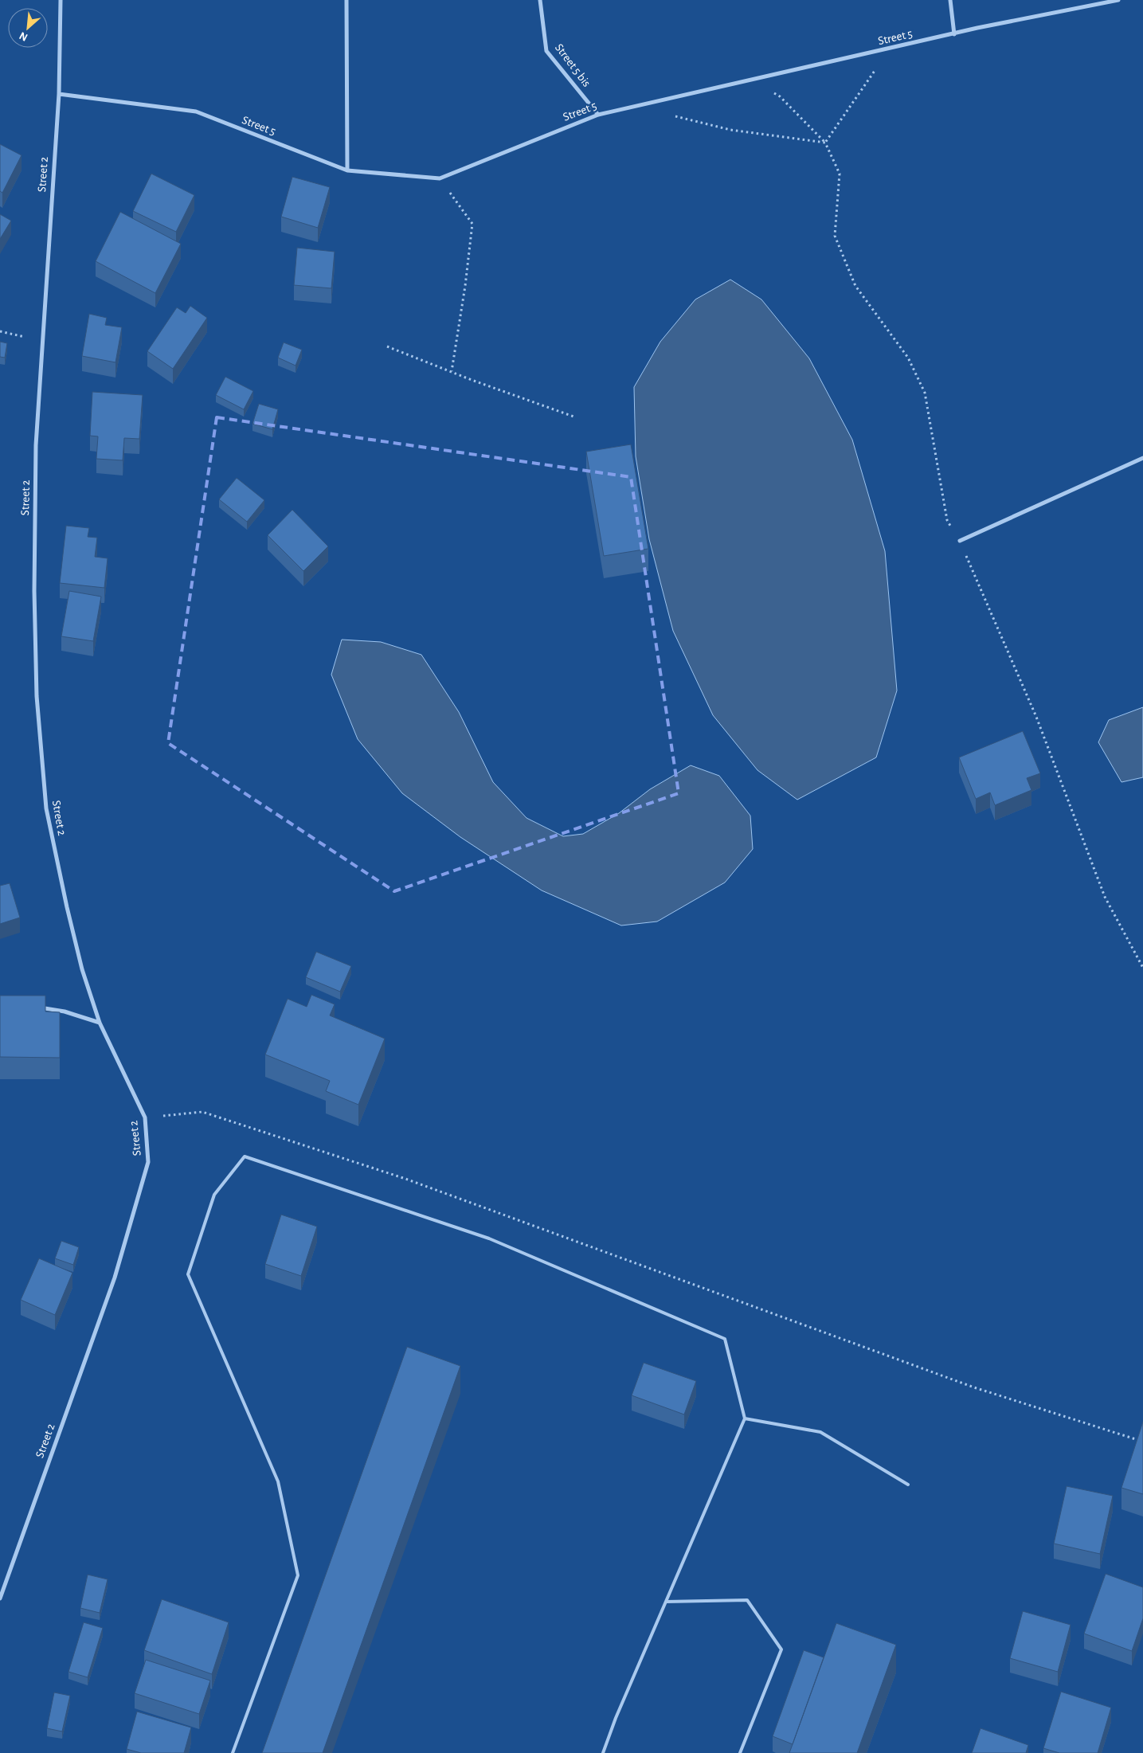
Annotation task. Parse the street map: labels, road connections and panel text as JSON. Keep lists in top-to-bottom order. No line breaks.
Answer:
{"streets":{"street":["Street 5","Street 5 bis","Street 2"]},"crossings":[["Street 5","Street 5 bis"],["Street 5","Street 2"]],"north":"bottom left"}
